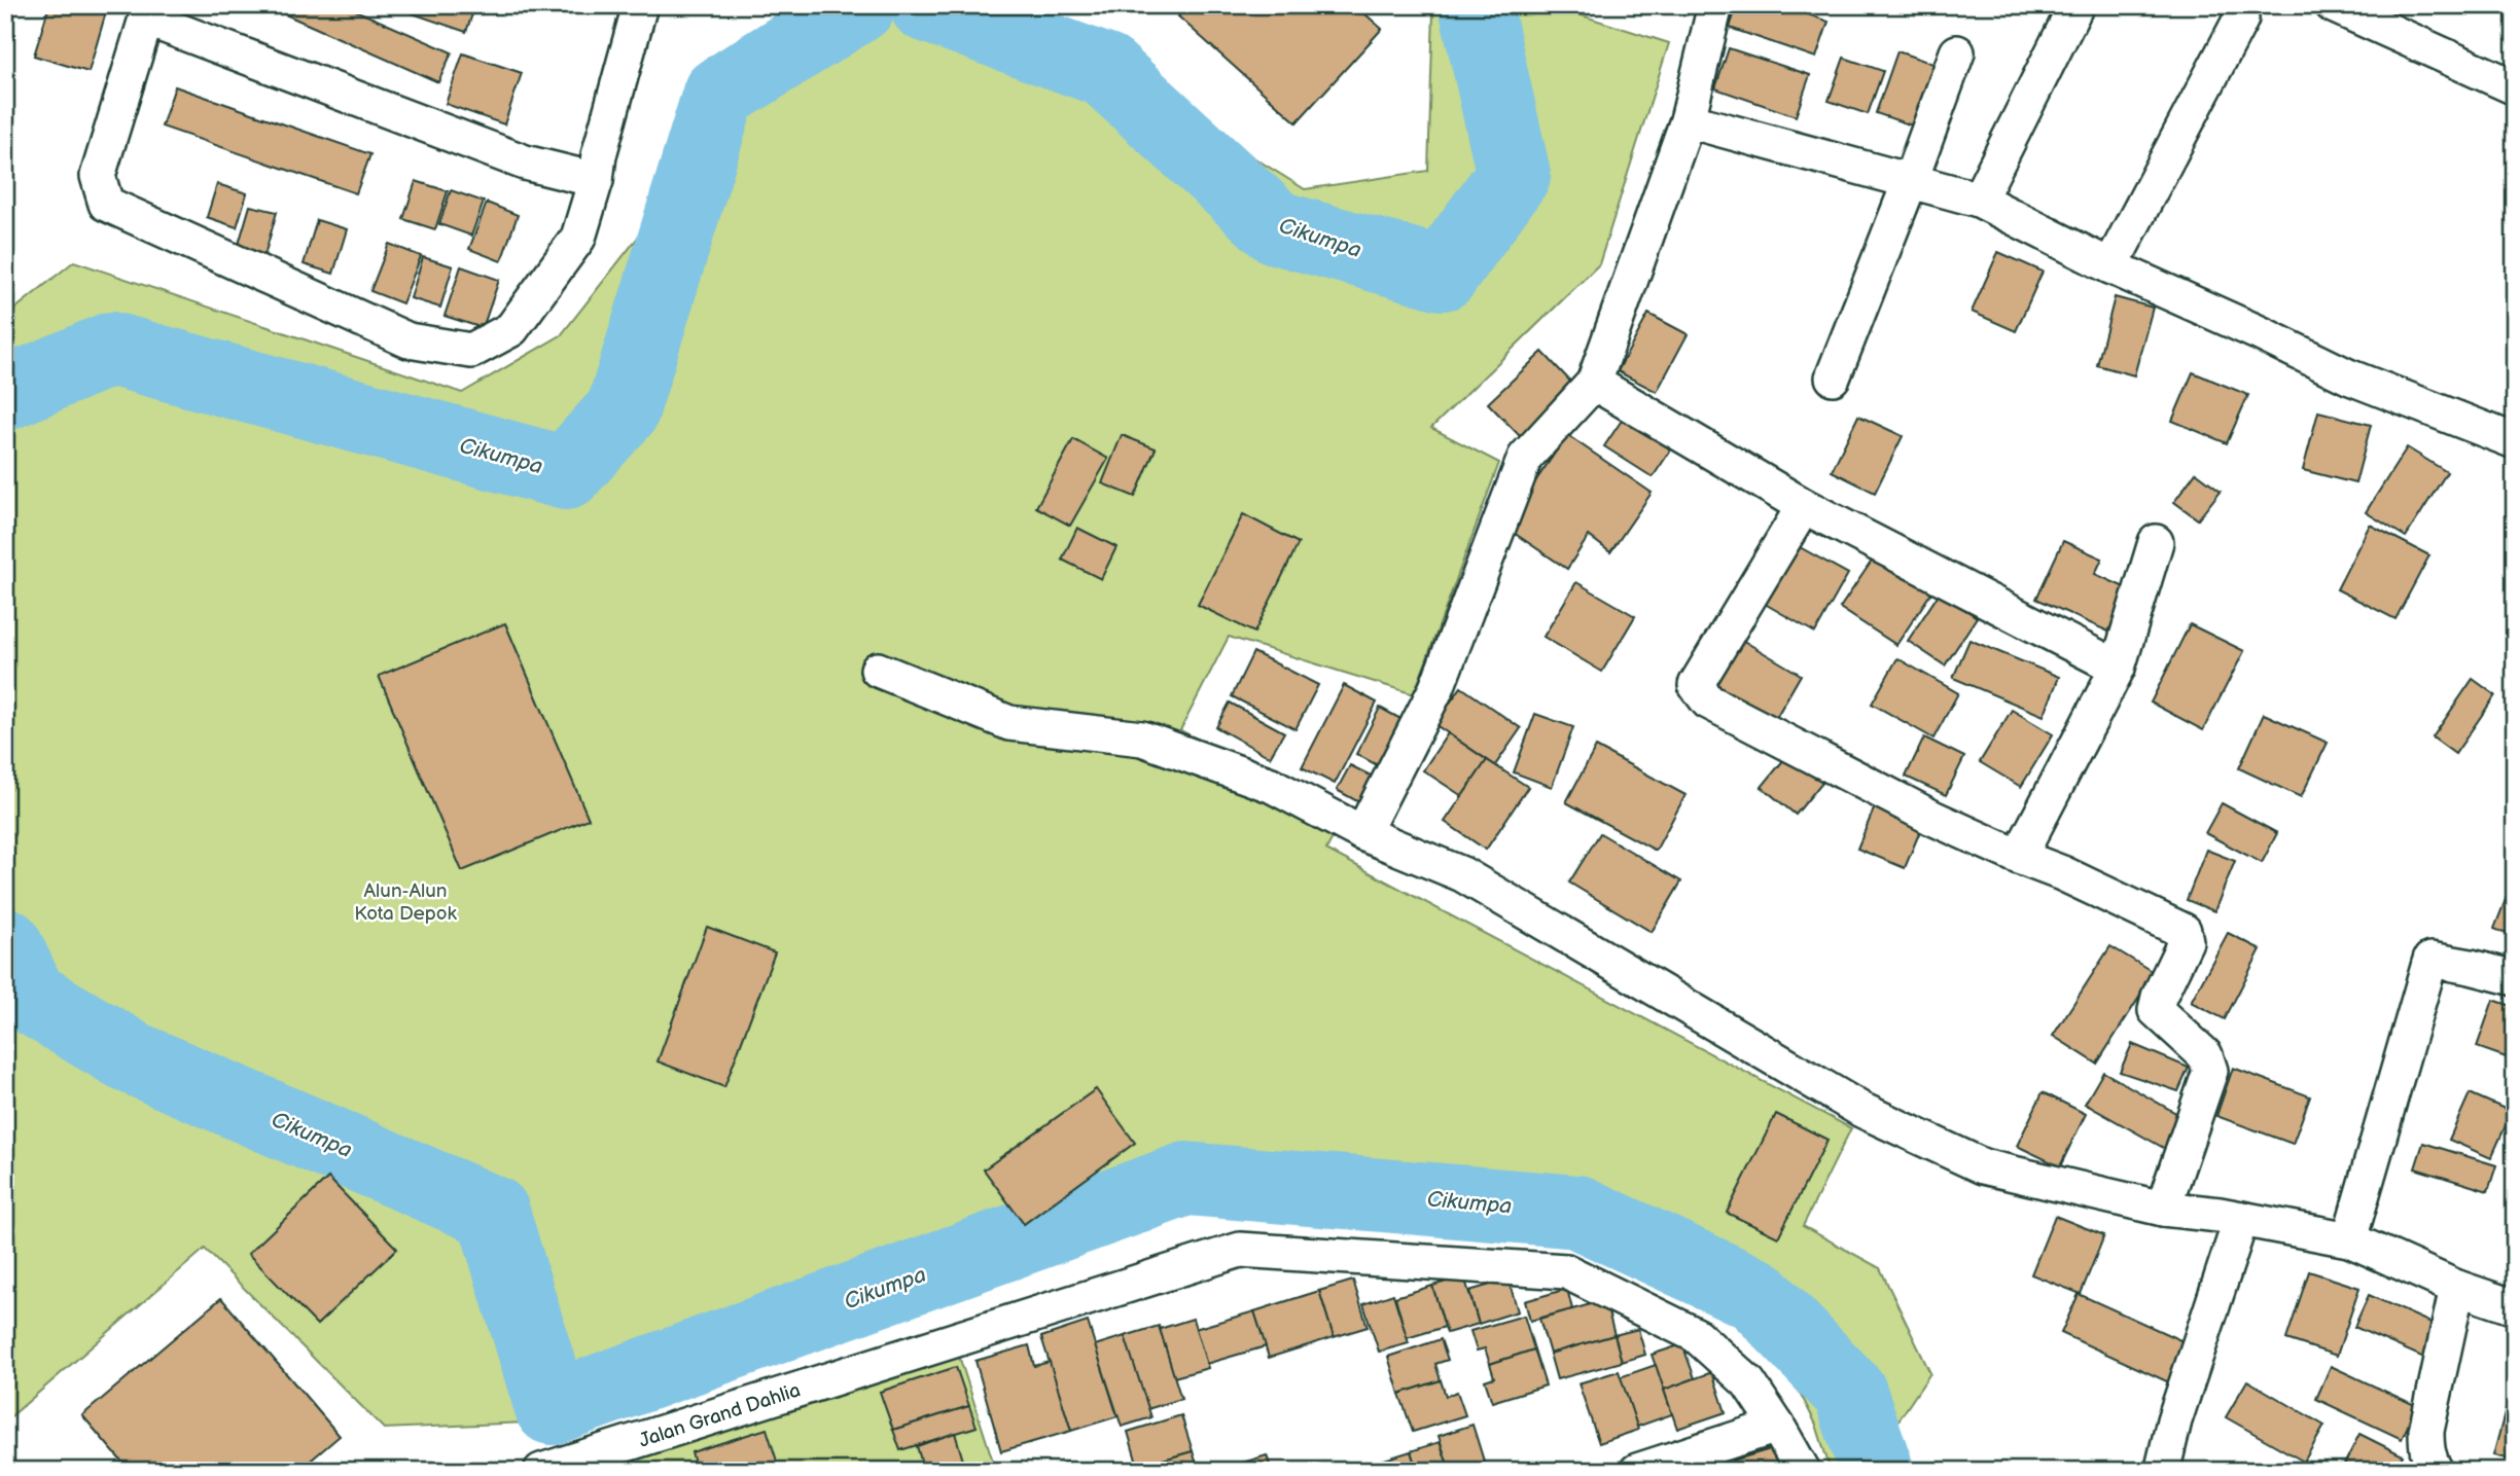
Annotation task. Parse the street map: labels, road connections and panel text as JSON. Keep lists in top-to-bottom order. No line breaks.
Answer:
{"streets":{"street":["Jalan Grand Dahlia"]},"water":["Cikumpa"],"parks":["Alun-Alun Kota Depok"]}
